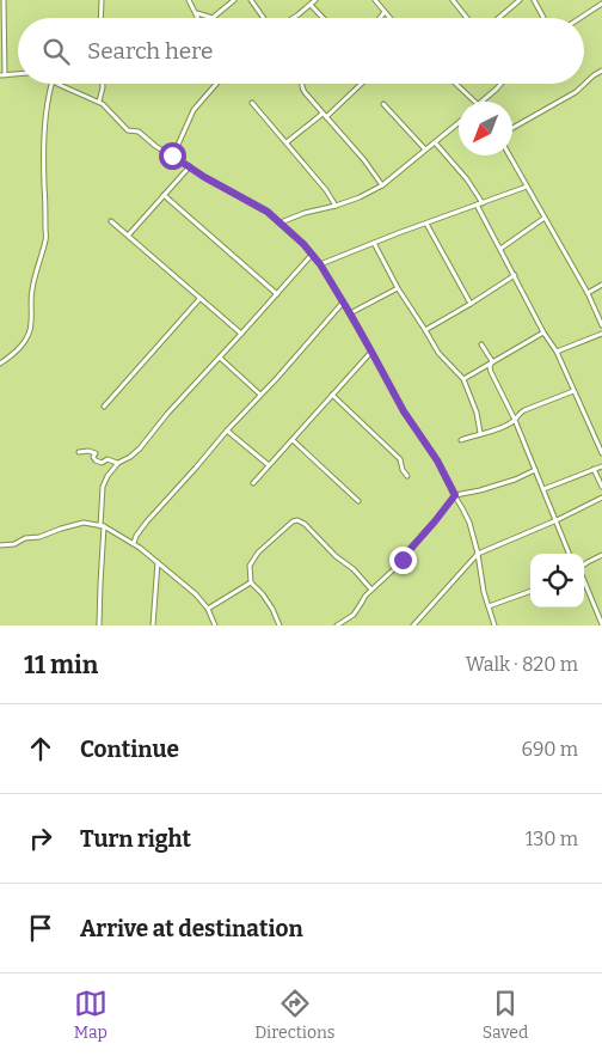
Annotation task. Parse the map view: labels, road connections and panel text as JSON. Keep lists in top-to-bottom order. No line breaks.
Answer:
{"north":"bottom left","page":{"search":"Search here","heading":["11 min","Walk · 820 m"],"list":[["Continue","690 m"],["Turn right","130 m"],"Arrive at destination"],"nav":["Map","Directions","Saved"]}}
